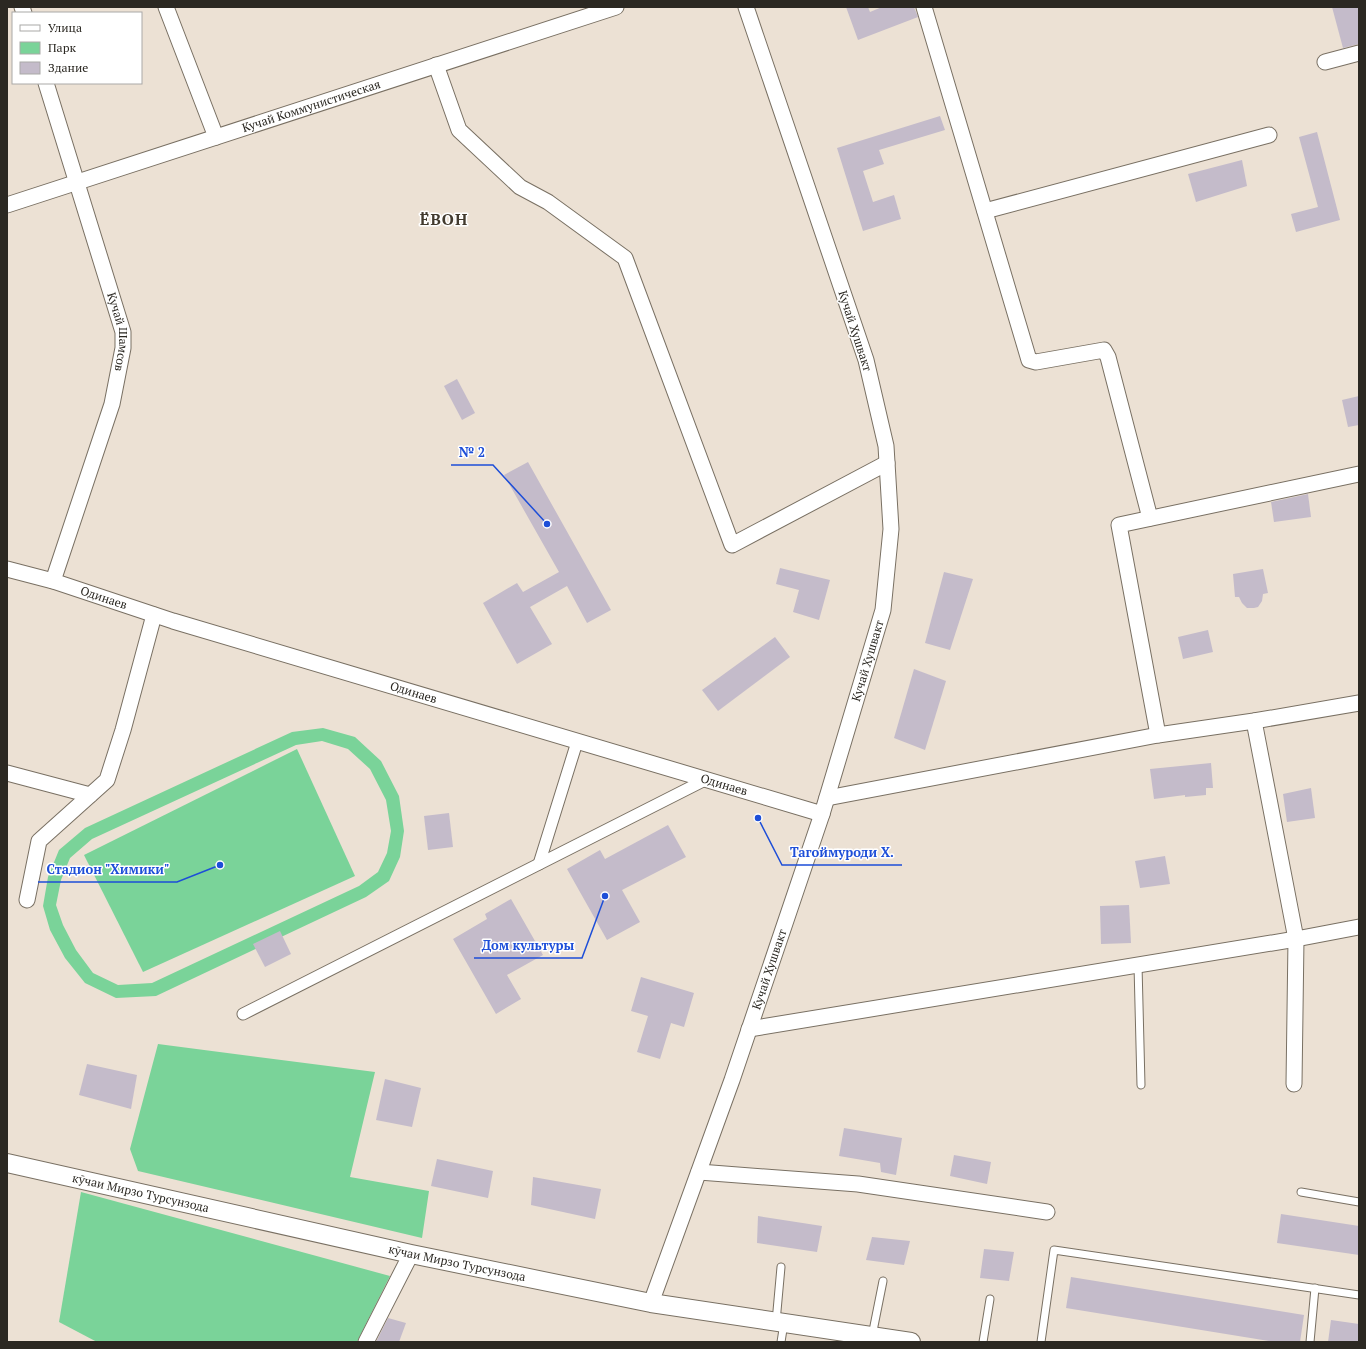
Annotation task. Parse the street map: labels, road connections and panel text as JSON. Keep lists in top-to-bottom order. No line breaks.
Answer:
{"streets":{"street":["Кучай Коммунистическая","Кучай Хушвакт","Кучай Шамсов","Одинаев","кӯчаи Мирзо Турсунзода"]},"crossings":[["Кучай Коммунистическая","Кучай Шамсов"],["Кучай Хушвакт","Одинаев"],["Кучай Хушвакт","кӯчаи Мирзо Турсунзода"],["Кучай Шамсов","Одинаев"]],"districts":["ЁВОН"],"places":["№ 2","Тагоймуроди Х.","Стадион \"Химики\"","Дом культуры"],"legend":["Улица","Парк","Здание"]}
